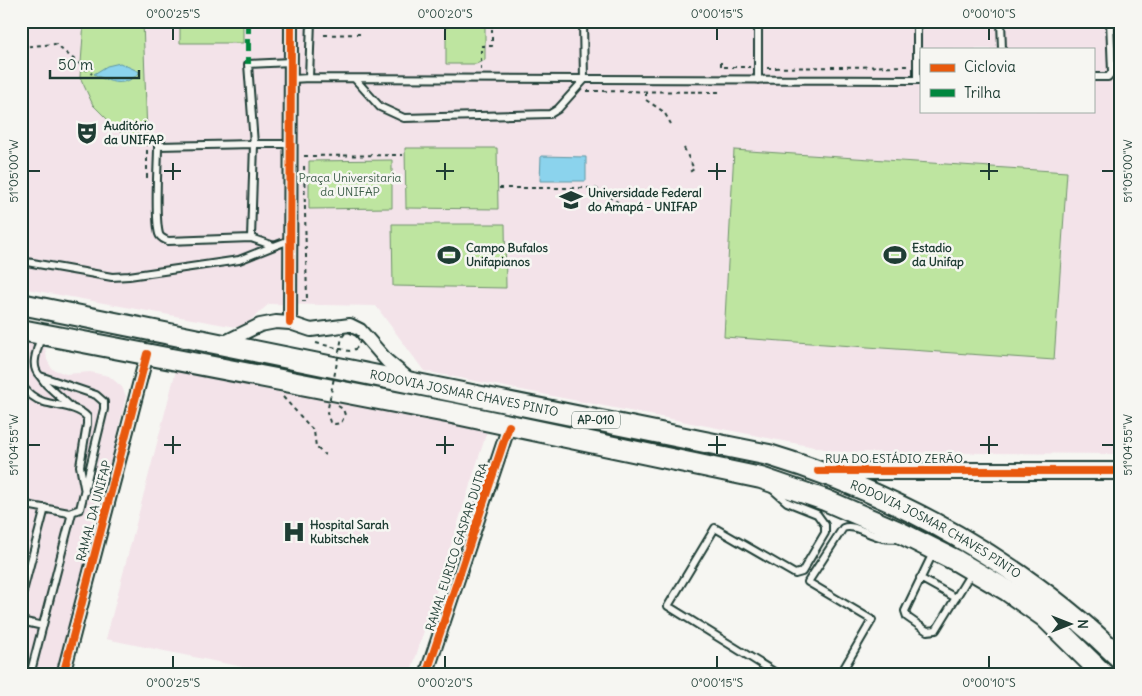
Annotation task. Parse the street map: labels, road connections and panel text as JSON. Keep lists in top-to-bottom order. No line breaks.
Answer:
{"streets":{"main road":["RODOVIA JOSMAR CHAVES PINTO","AP-010"],"street":["RUA DO ESTÁDIO ZERÃO","RAMAL DA UNIFAP","RAMAL EURICO GASPAR DUTRA"]},"crossings":[["RODOVIA JOSMAR CHAVES PINTO","RUA DO ESTÁDIO ZERÃO"],["RODOVIA JOSMAR CHAVES PINTO","RAMAL DA UNIFAP"],["RODOVIA JOSMAR CHAVES PINTO","RAMAL EURICO GASPAR DUTRA"]],"parks":["Praça Universitaria da UNIFAP"],"places":{"theatre":["Auditório da UNIFAP"],"school or university":["Universidade Federal do Amapá - UNIFAP"],"sports":["Campo Bufalos Unifapianos","Estadio da Unifap"],"hospital":["Hospital Sarah Kubitschek"]},"legend":["Ciclovia","Trilha"],"scale_bar":"50 m","north":"right","coordinates":["0°00'25\"S","0°00'20\"S","0°00'15\"S","0°00'10\"S","51°05'00\"W","51°04'55\"W"]}
